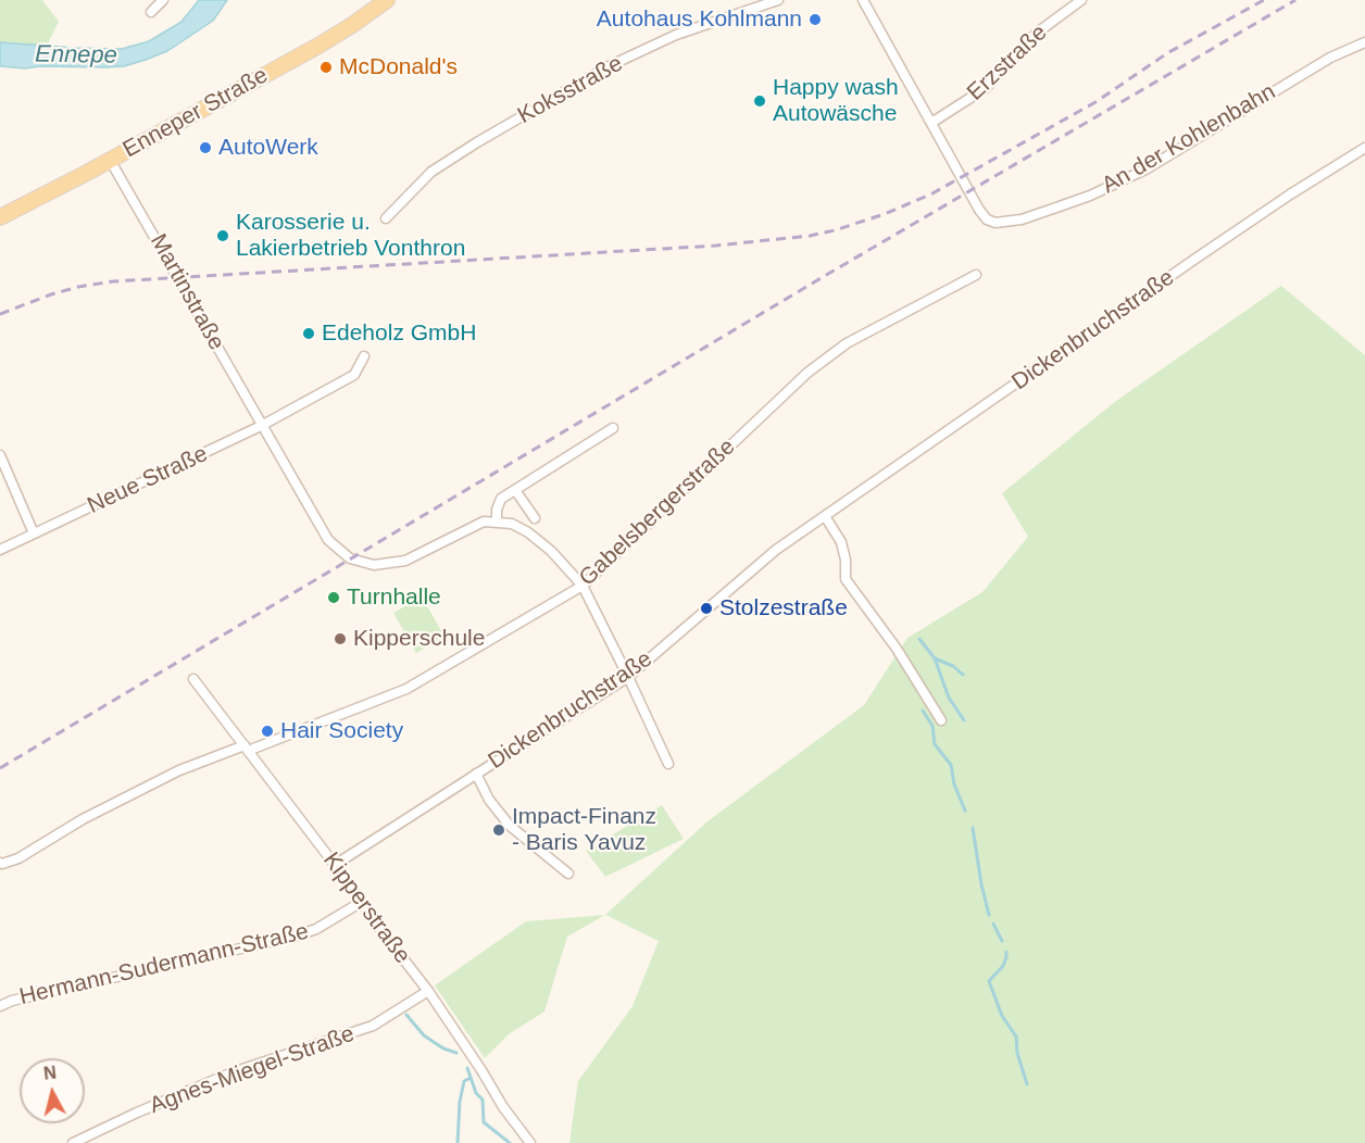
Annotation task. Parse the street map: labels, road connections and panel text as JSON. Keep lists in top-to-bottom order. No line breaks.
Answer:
{"streets":{"main road":["Enneper Straße"],"street":["Erzstraße","Koksstraße","An der Kohlenbahn","Martinstraße","Dickenbruchstraße","Neue Straße","Gabelsbergerstraße","Kipperstraße","Hermann-Sudermann-Straße","Agnes-Miegel-Straße"]},"crossings":[["Erzstraße","An der Kohlenbahn"],["Enneper Straße","Martinstraße"],["Martinstraße","Neue Straße"],["Dickenbruchstraße","Kipperstraße"],["Gabelsbergerstraße","Kipperstraße"],["Kipperstraße","Hermann-Sudermann-Straße"],["Kipperstraße","Agnes-Miegel-Straße"]],"water":["Ennepe"],"places":["Autohaus Kohlmann","McDonald's","Happy wash Autowäsche","AutoWerk","Karosserie u. Lakierbetrieb Vonthron","Edeholz GmbH","Turnhalle","Stolzestraße","Kipperschule","Hair Society","Impact-Finanz - Baris Yavuz"],"north":"top"}
